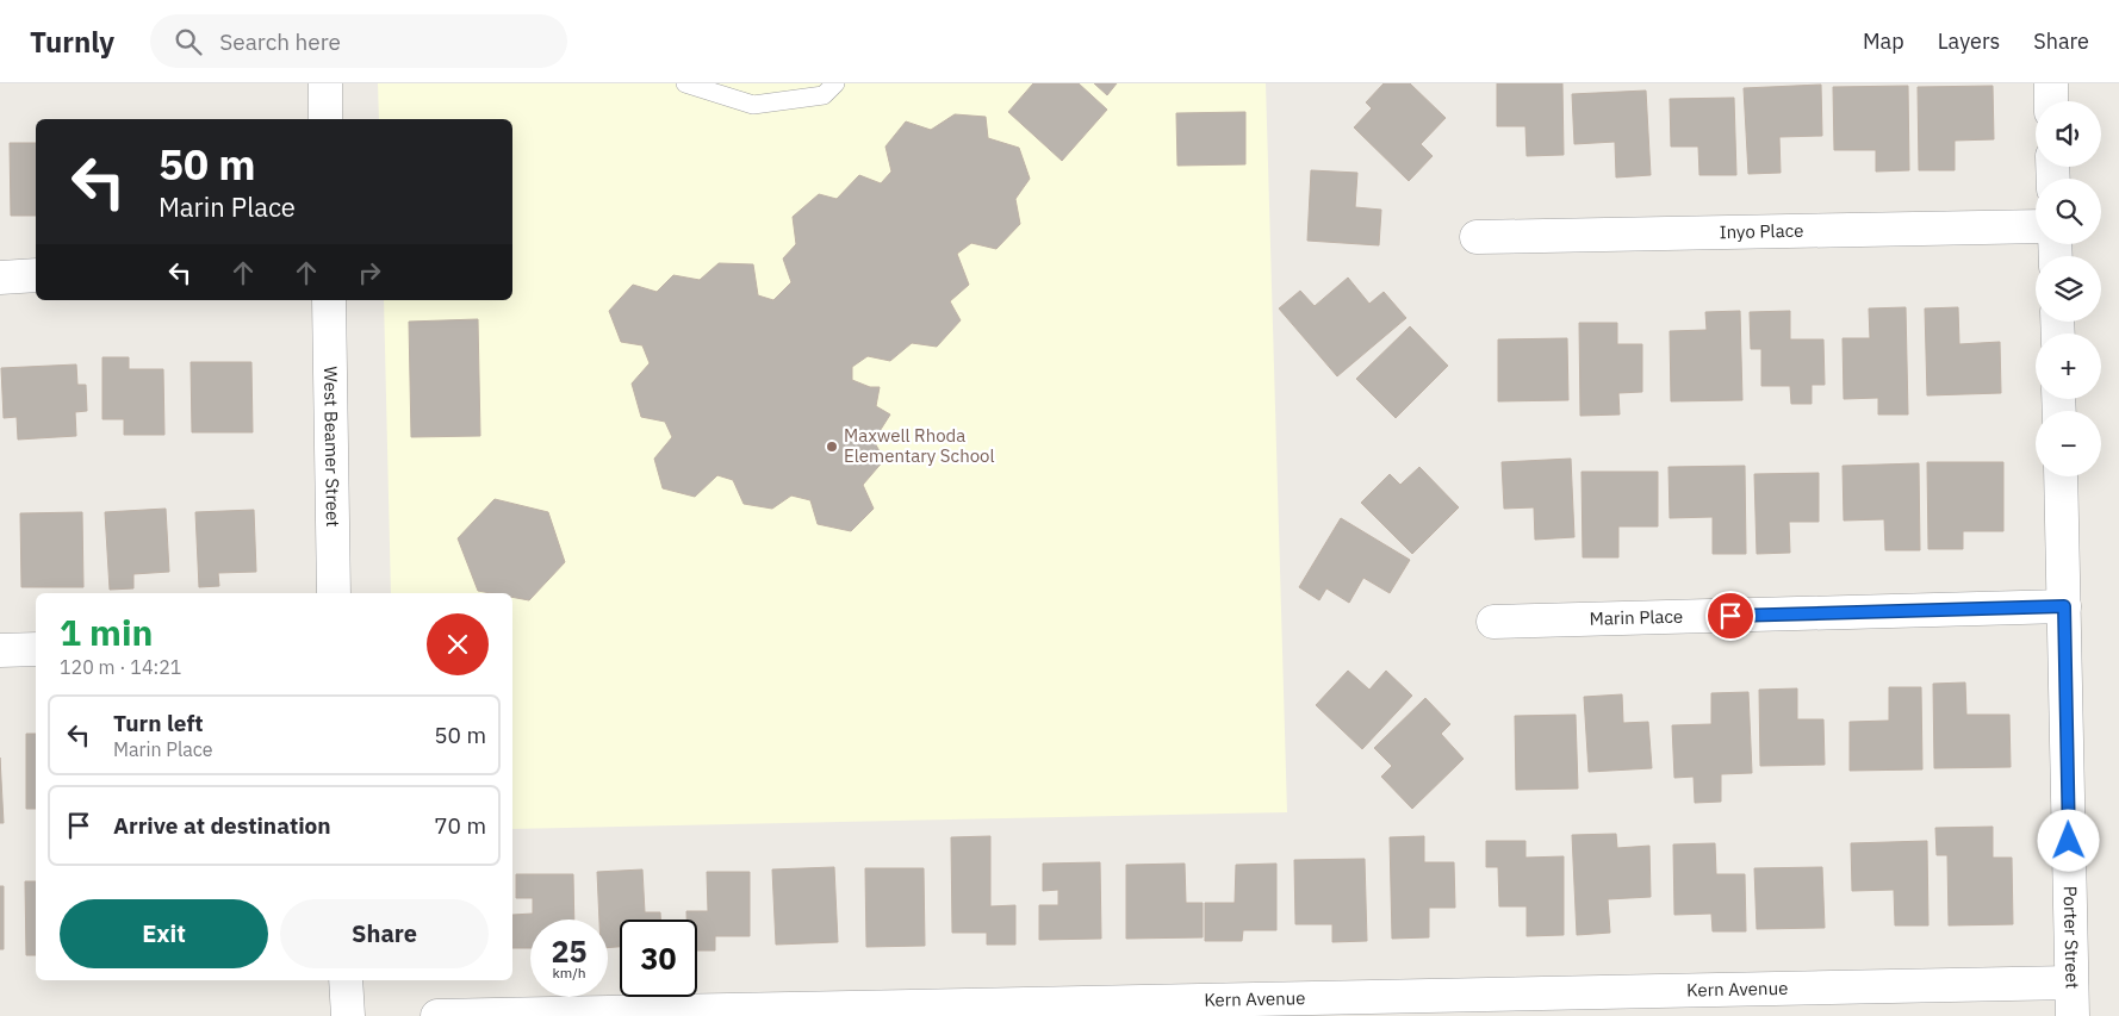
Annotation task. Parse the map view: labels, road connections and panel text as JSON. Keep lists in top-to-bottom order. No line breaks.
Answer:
{"streets":{"street":["Inyo Place","West Beamer Street","Marin Place","Porter Street","Kern Avenue"]},"crossings":[["Marin Place","Porter Street"],["Porter Street","Kern Avenue"]],"places":["Maxwell Rhoda Elementary School"],"page":{"header":"Turnly","search":"Search here","nav":["Map","Layers","Share"],"map_buttons":["+","−"],"turn":["50 m","Marin Place"],"heading":["1 min","120 m · 14:21"],"list":[{"name":"Turn left","note":"Marin Place","value":"50 m"},{"name":"Arrive at destination","value":"70 m"}],"buttons":["Exit","Share"],"speed":"25 km/h","limit":"30"}}
